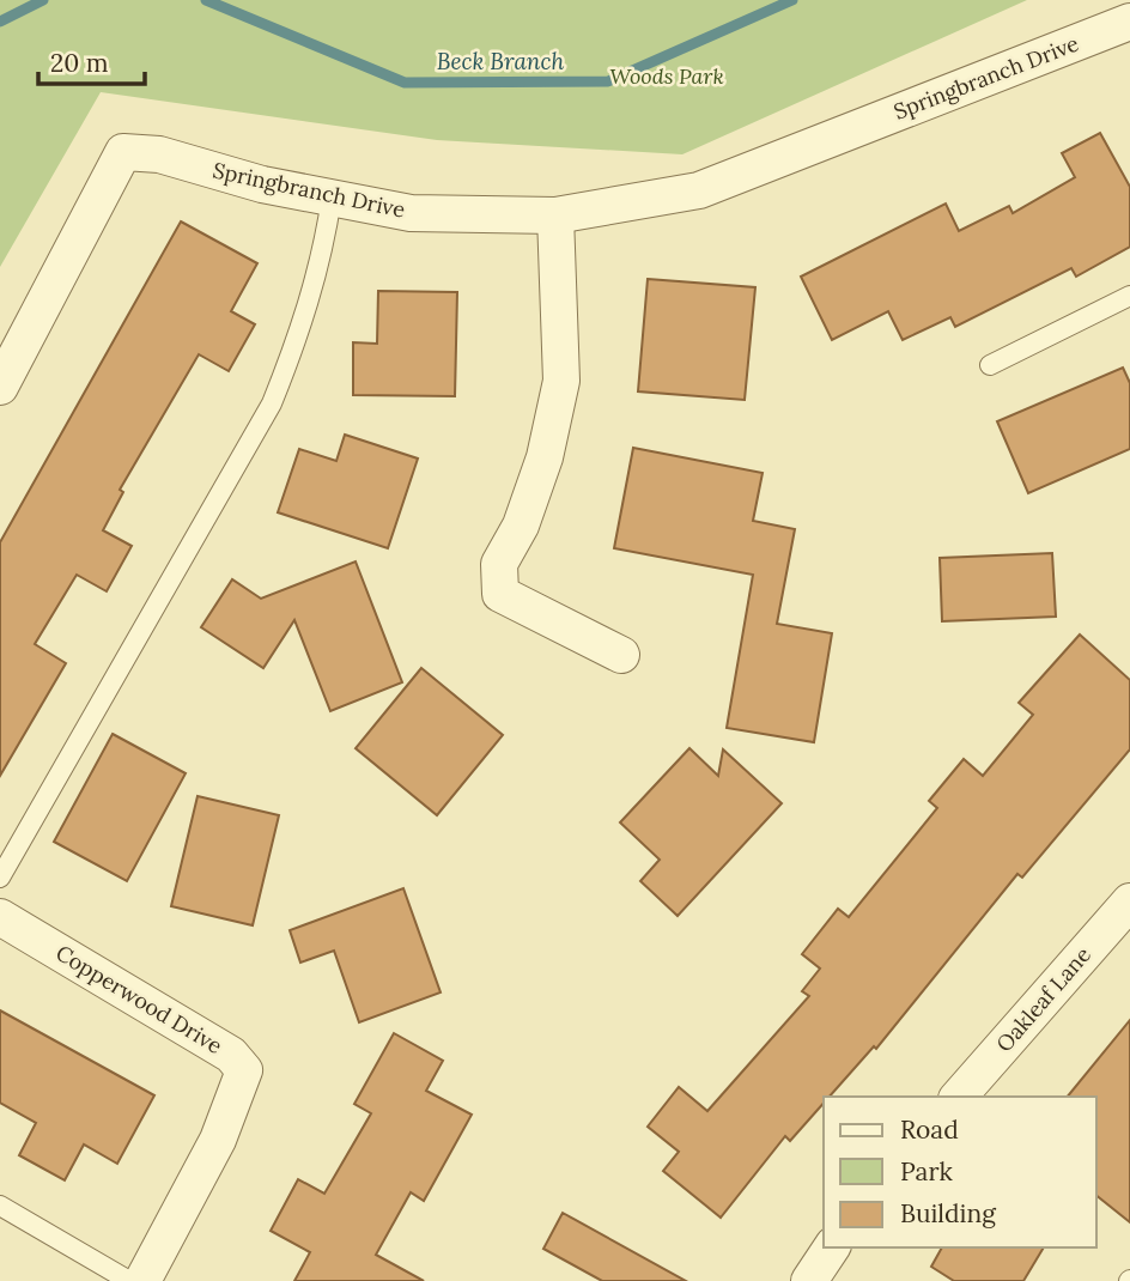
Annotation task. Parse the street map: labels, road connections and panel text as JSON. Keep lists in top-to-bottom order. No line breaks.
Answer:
{"streets":{"street":["Springbranch Drive","Copperwood Drive","Oakleaf Lane"]},"water":["Beck Branch"],"parks":["Woods Park"],"legend":["Road","Park","Building"],"scale_bar":"20 m"}
